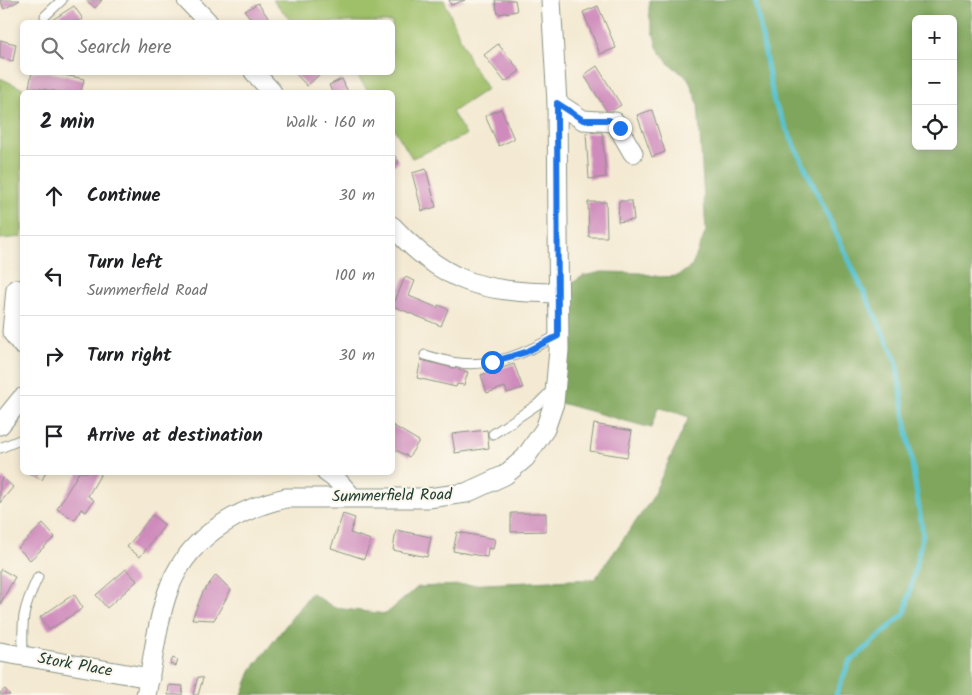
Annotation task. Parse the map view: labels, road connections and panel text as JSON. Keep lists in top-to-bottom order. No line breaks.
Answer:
{"streets":{"street":["Summerfield Road","Stork Place"]},"crossings":[["Summerfield Road","Stork Place"]],"page":{"map_buttons":["+","−"],"search":"Search here","heading":["2 min","Walk · 160 m"],"list":[["Continue","30 m"],["Turn left","Summerfield Road","100 m"],["Turn right","30 m"],"Arrive at destination"]}}
